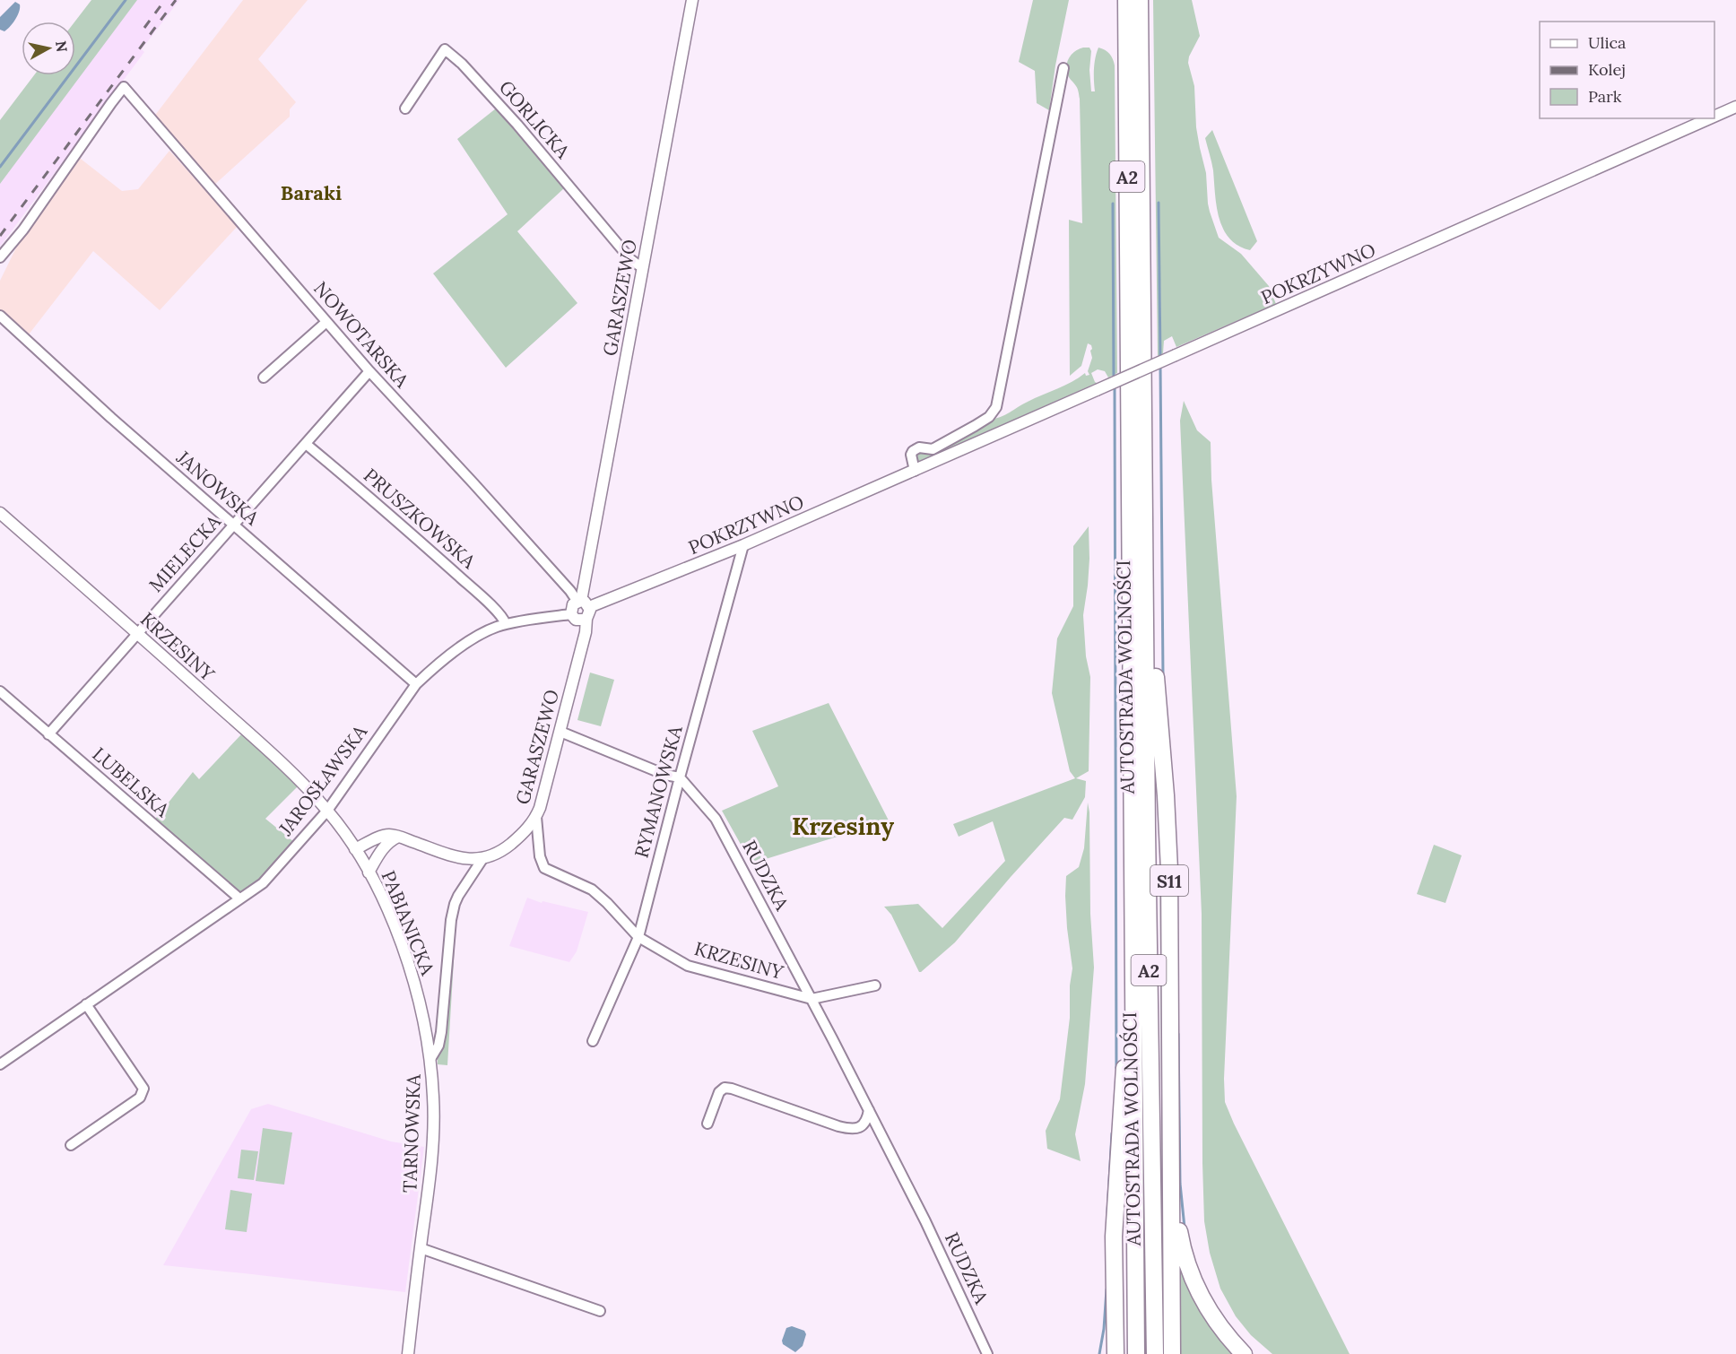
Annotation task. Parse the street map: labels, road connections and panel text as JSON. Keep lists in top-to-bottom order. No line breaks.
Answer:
{"streets":{"highway":["A2","AUTOSTRADA WOLNOŚCI","S11"],"street":["GORLICKA","POKRZYWNO","GARASZEWO","NOWOTARSKA","JANOWSKA","PRUSZKOWSKA","MIELECKA","KRZESINY","JAROSŁAWSKA","LUBELSKA","RYMANOWSKA","RUDZKA","PABIANICKA","TARNOWSKA"]},"crossings":[["GORLICKA","GARASZEWO"],["POKRZYWNO","GARASZEWO"],["POKRZYWNO","NOWOTARSKA"],["POKRZYWNO","JAROSŁAWSKA"],["POKRZYWNO","RYMANOWSKA"],["GARASZEWO","NOWOTARSKA"],["GARASZEWO","KRZESINY"],["GARASZEWO","JAROSŁAWSKA"],["GARASZEWO","TARNOWSKA"],["NOWOTARSKA","MIELECKA"],["NOWOTARSKA","JAROSŁAWSKA"],["JANOWSKA","MIELECKA"],["JANOWSKA","JAROSŁAWSKA"],["PRUSZKOWSKA","MIELECKA"],["PRUSZKOWSKA","JAROSŁAWSKA"],["MIELECKA","KRZESINY"],["MIELECKA","LUBELSKA"],["KRZESINY","JAROSŁAWSKA"],["KRZESINY","RYMANOWSKA"],["KRZESINY","RUDZKA"],["KRZESINY","PABIANICKA"],["AUTOSTRADA WOLNOŚCI","S11"],["JAROSŁAWSKA","LUBELSKA"],["JAROSŁAWSKA","PABIANICKA"],["RYMANOWSKA","RUDZKA"],["PABIANICKA","TARNOWSKA"]],"districts":["Baraki","Krzesiny"],"legend":["Ulica","Kolej","Park"],"north":"right"}
